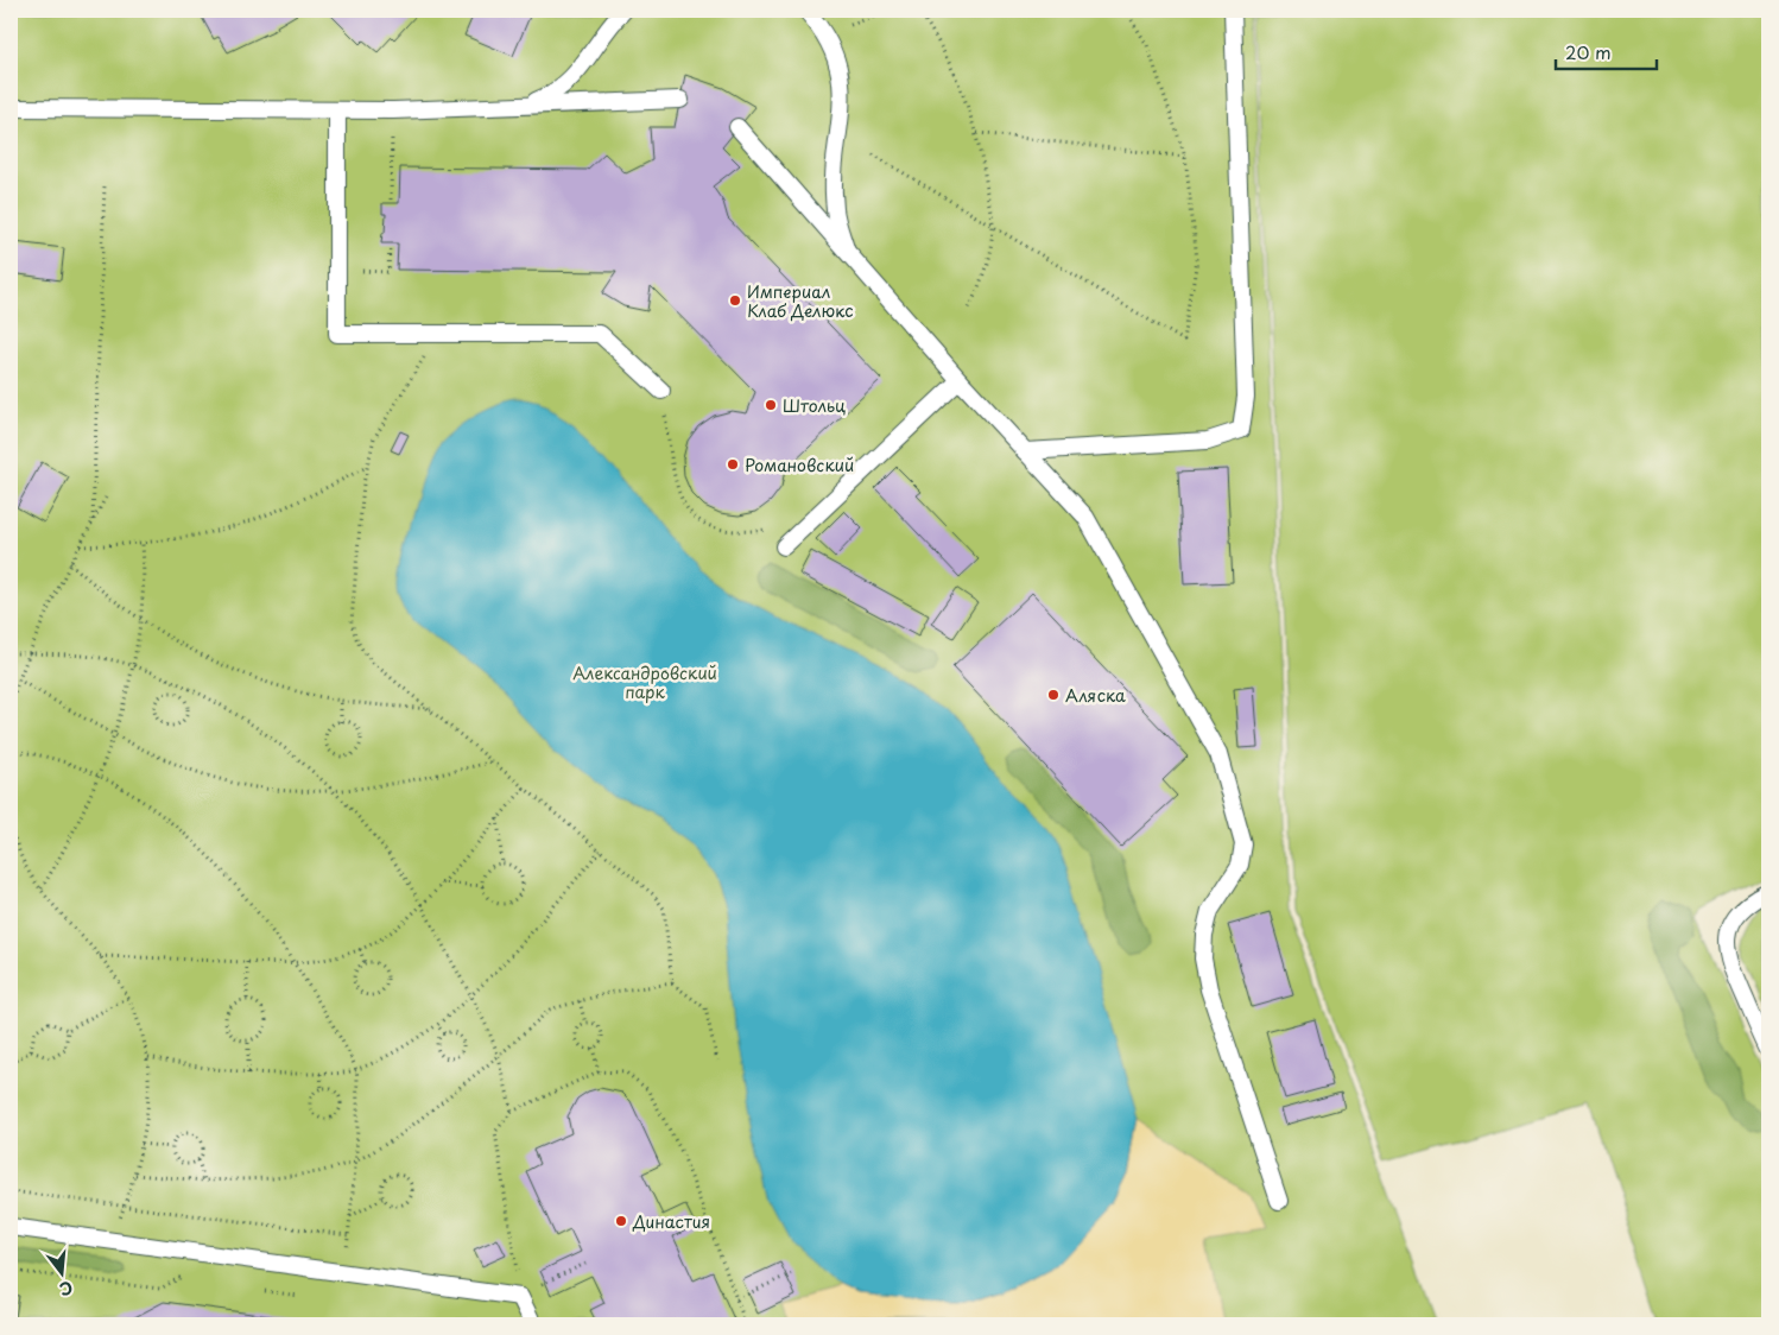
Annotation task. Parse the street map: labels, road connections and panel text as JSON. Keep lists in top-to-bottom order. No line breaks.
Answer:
{"parks":["Александровский парк"],"places":["Империал Клаб Делюкс","Штольц","Романовский","Аляска","Династия"],"scale_bar":"20 m","north":"bottom"}
